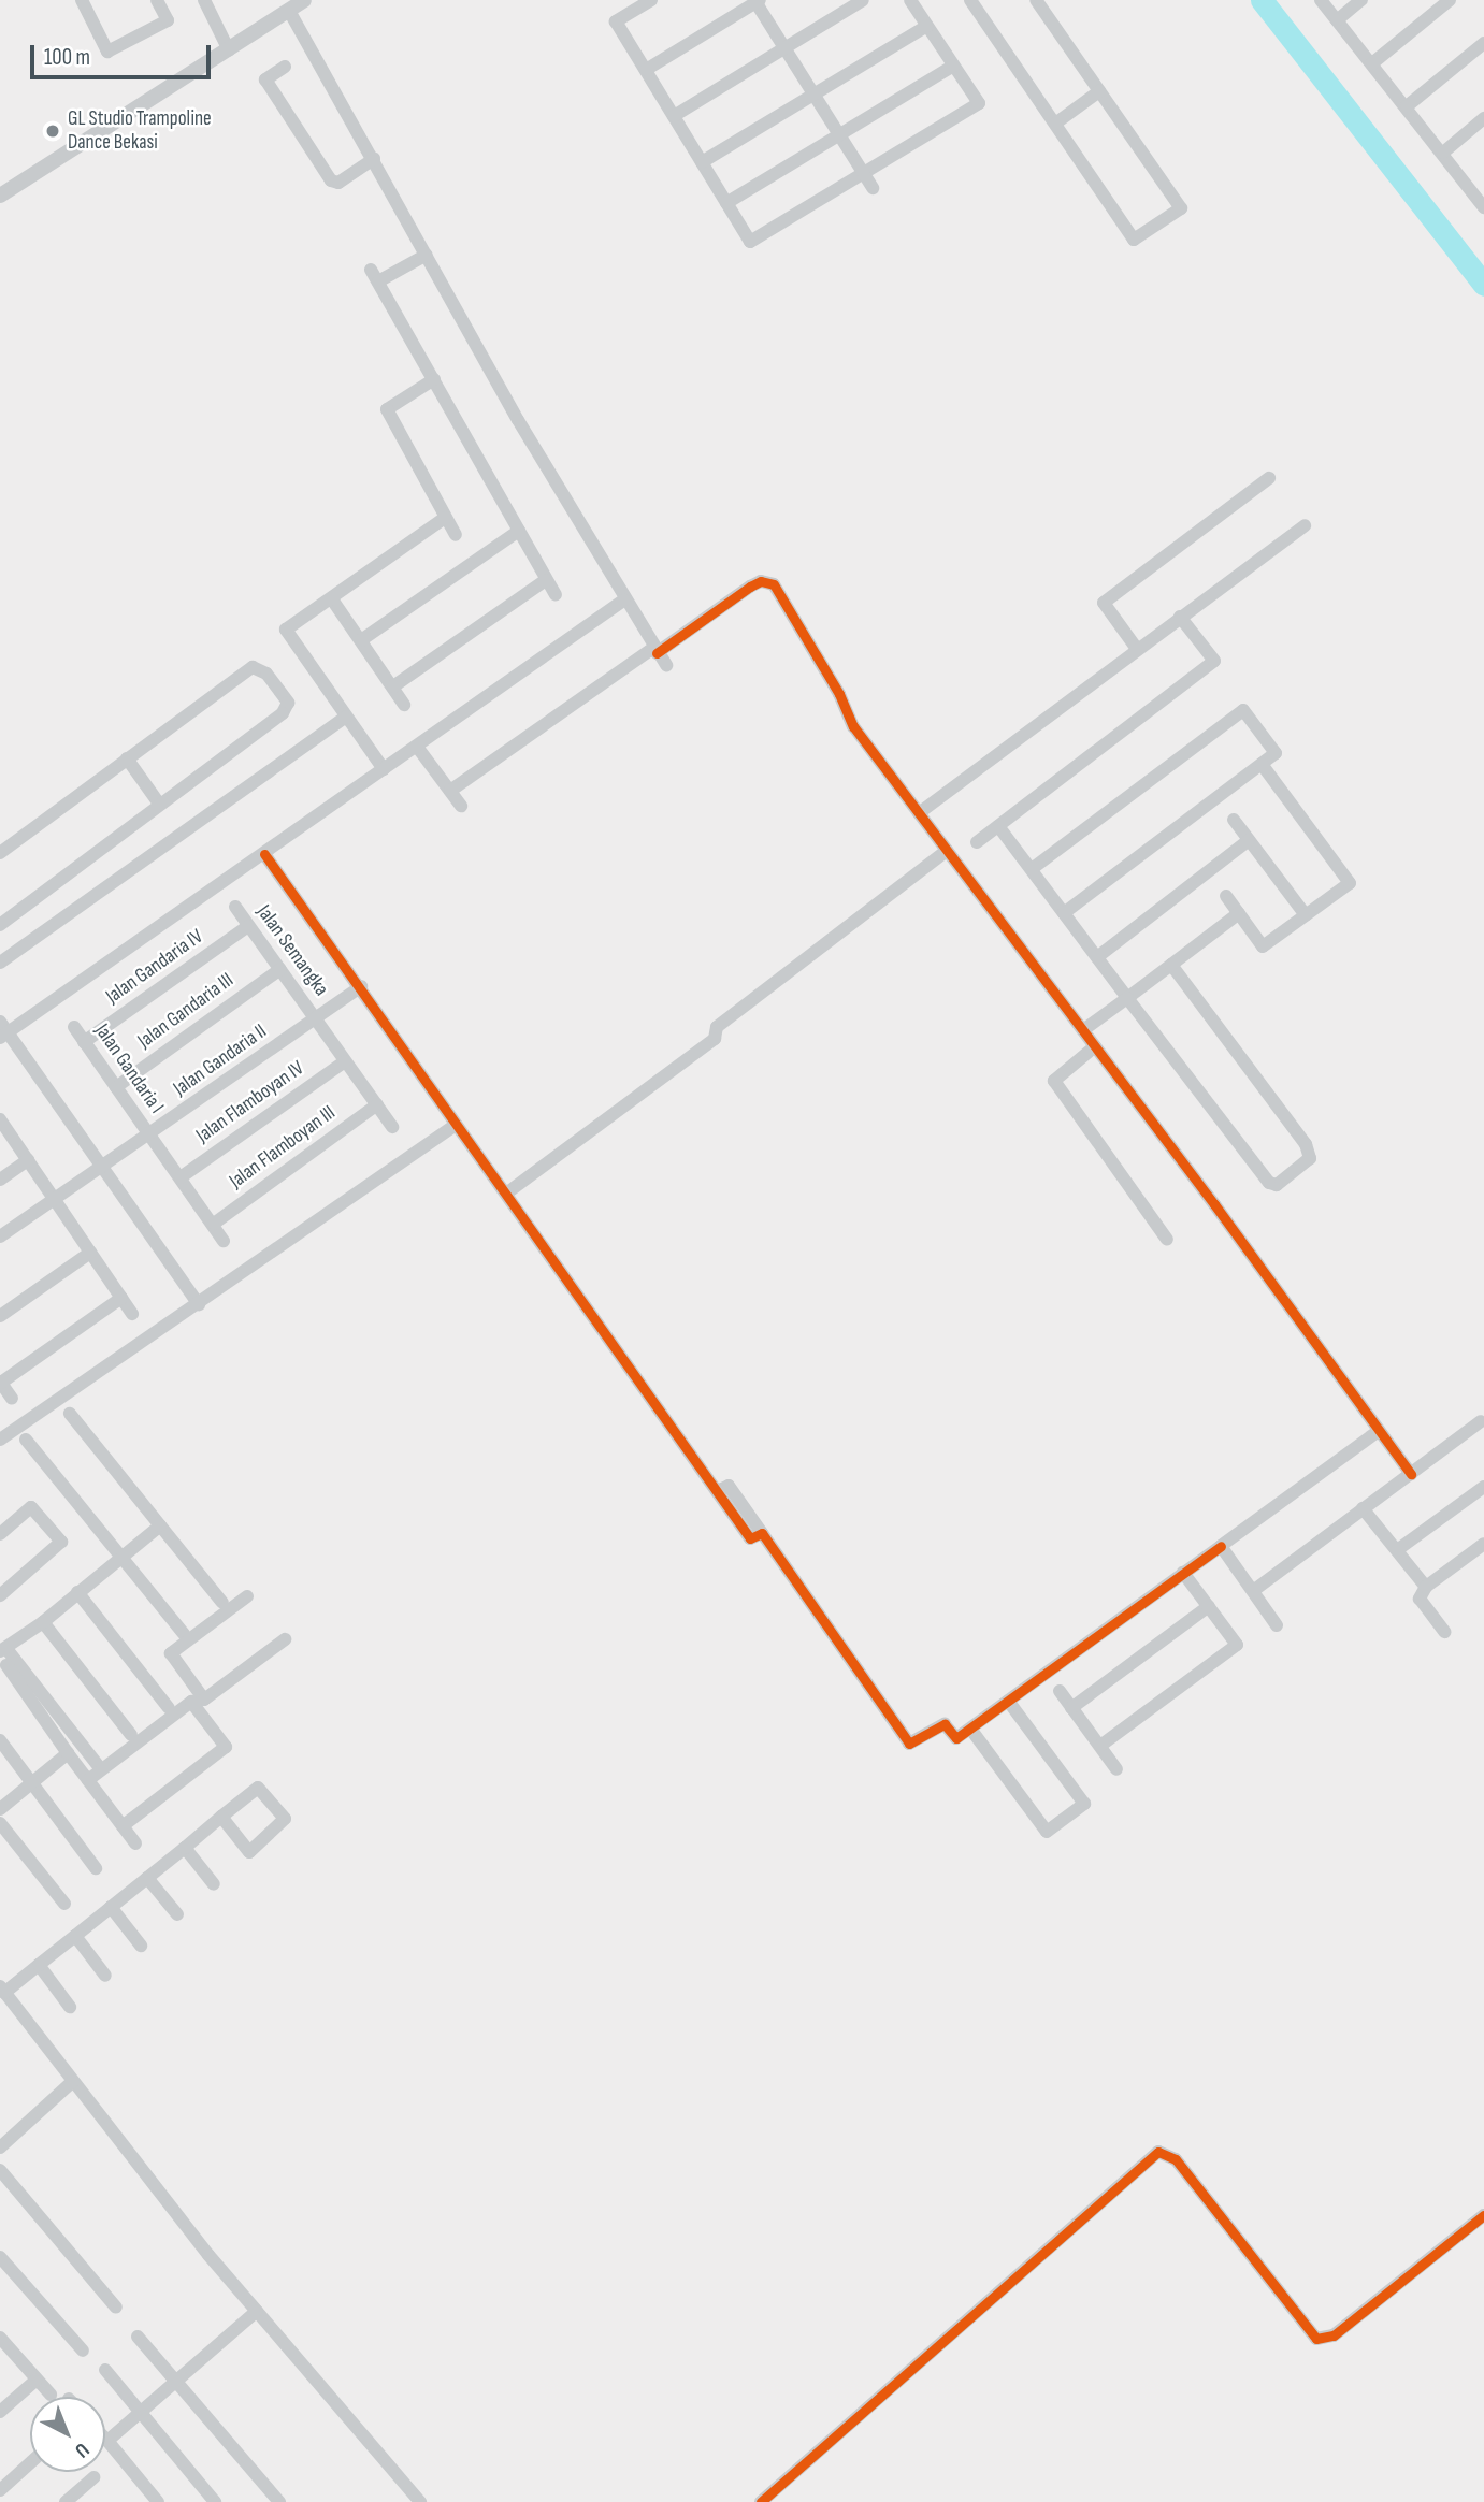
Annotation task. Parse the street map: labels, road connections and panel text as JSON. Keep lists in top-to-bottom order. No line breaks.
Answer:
{"streets":{"street":["Jalan Semangka","Jalan Gandaria IV","Jalan Gandaria III","Jalan Gandaria II","Jalan Gandaria I","Jalan Flamboyan IV","Jalan Flamboyan III"]},"crossings":[["Jalan Semangka","Jalan Gandaria IV"],["Jalan Semangka","Jalan Gandaria III"],["Jalan Semangka","Jalan Gandaria II"],["Jalan Semangka","Jalan Flamboyan IV"],["Jalan Semangka","Jalan Flamboyan III"],["Jalan Gandaria IV","Jalan Gandaria I"],["Jalan Gandaria III","Jalan Gandaria I"],["Jalan Gandaria II","Jalan Gandaria I"],["Jalan Gandaria I","Jalan Flamboyan IV"],["Jalan Gandaria I","Jalan Flamboyan III"]],"places":["GL Studio Trampoline Dance Bekasi"],"scale_bar":"100 m","north":"bottom right"}
